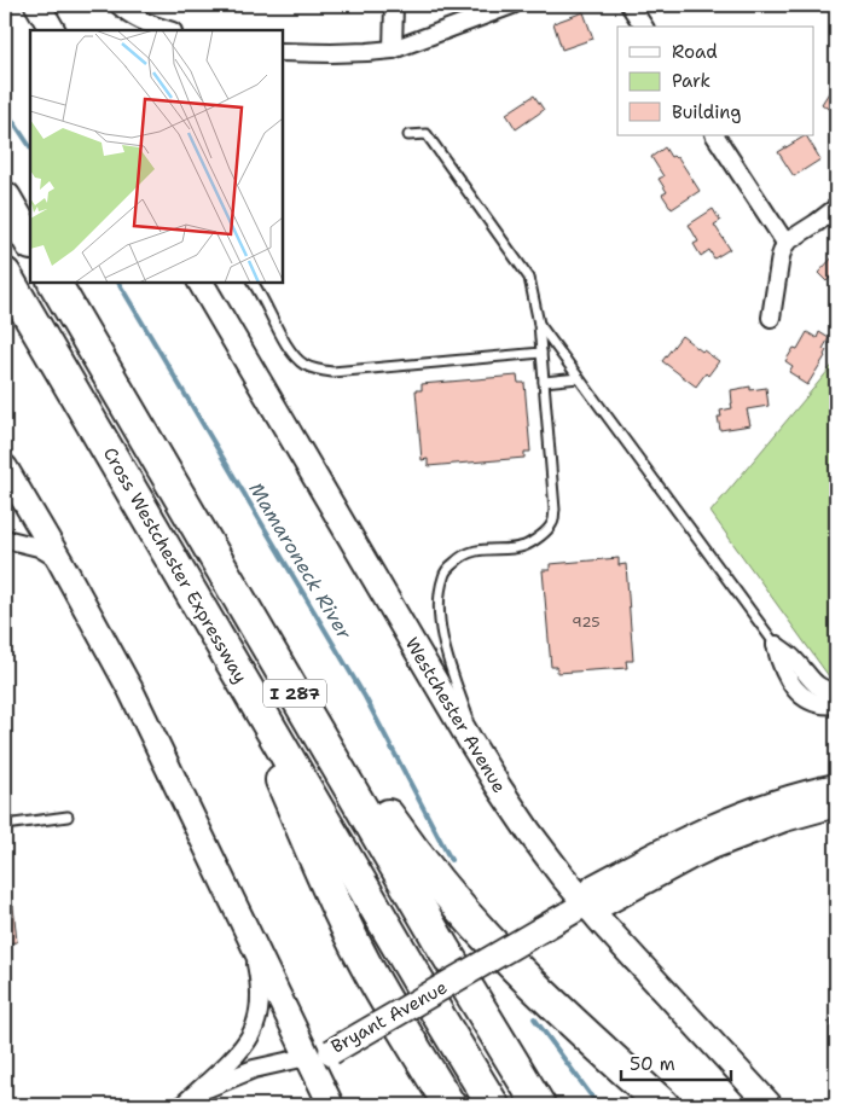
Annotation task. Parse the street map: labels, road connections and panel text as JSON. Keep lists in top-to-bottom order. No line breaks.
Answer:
{"streets":{"highway":["Cross Westchester Expressway","I 287"],"main road":["Westchester Avenue","Bryant Avenue"]},"crossings":[["Westchester Avenue","Bryant Avenue"]],"water":["Mamaroneck River"],"house_numbers":["925"],"legend":["Road","Park","Building"],"scale_bar":"50 m"}
